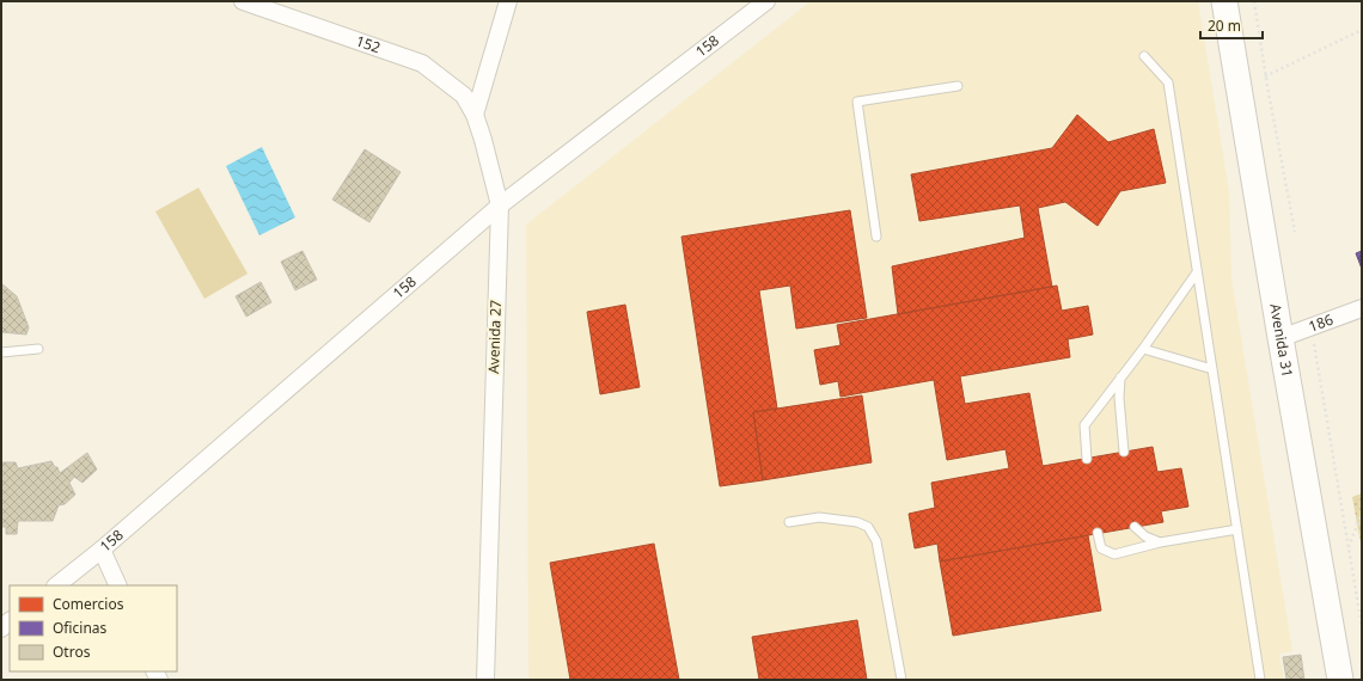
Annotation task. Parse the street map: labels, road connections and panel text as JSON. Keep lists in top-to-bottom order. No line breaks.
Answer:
{"streets":{"main road":["Avenida 31"],"street":["152","158","186","Avenida 27"]},"crossings":[["152","Avenida 27"],["158","Avenida 27"],["186","Avenida 31"]],"legend":["Comercios","Oficinas","Otros"],"scale_bar":"20 m"}
